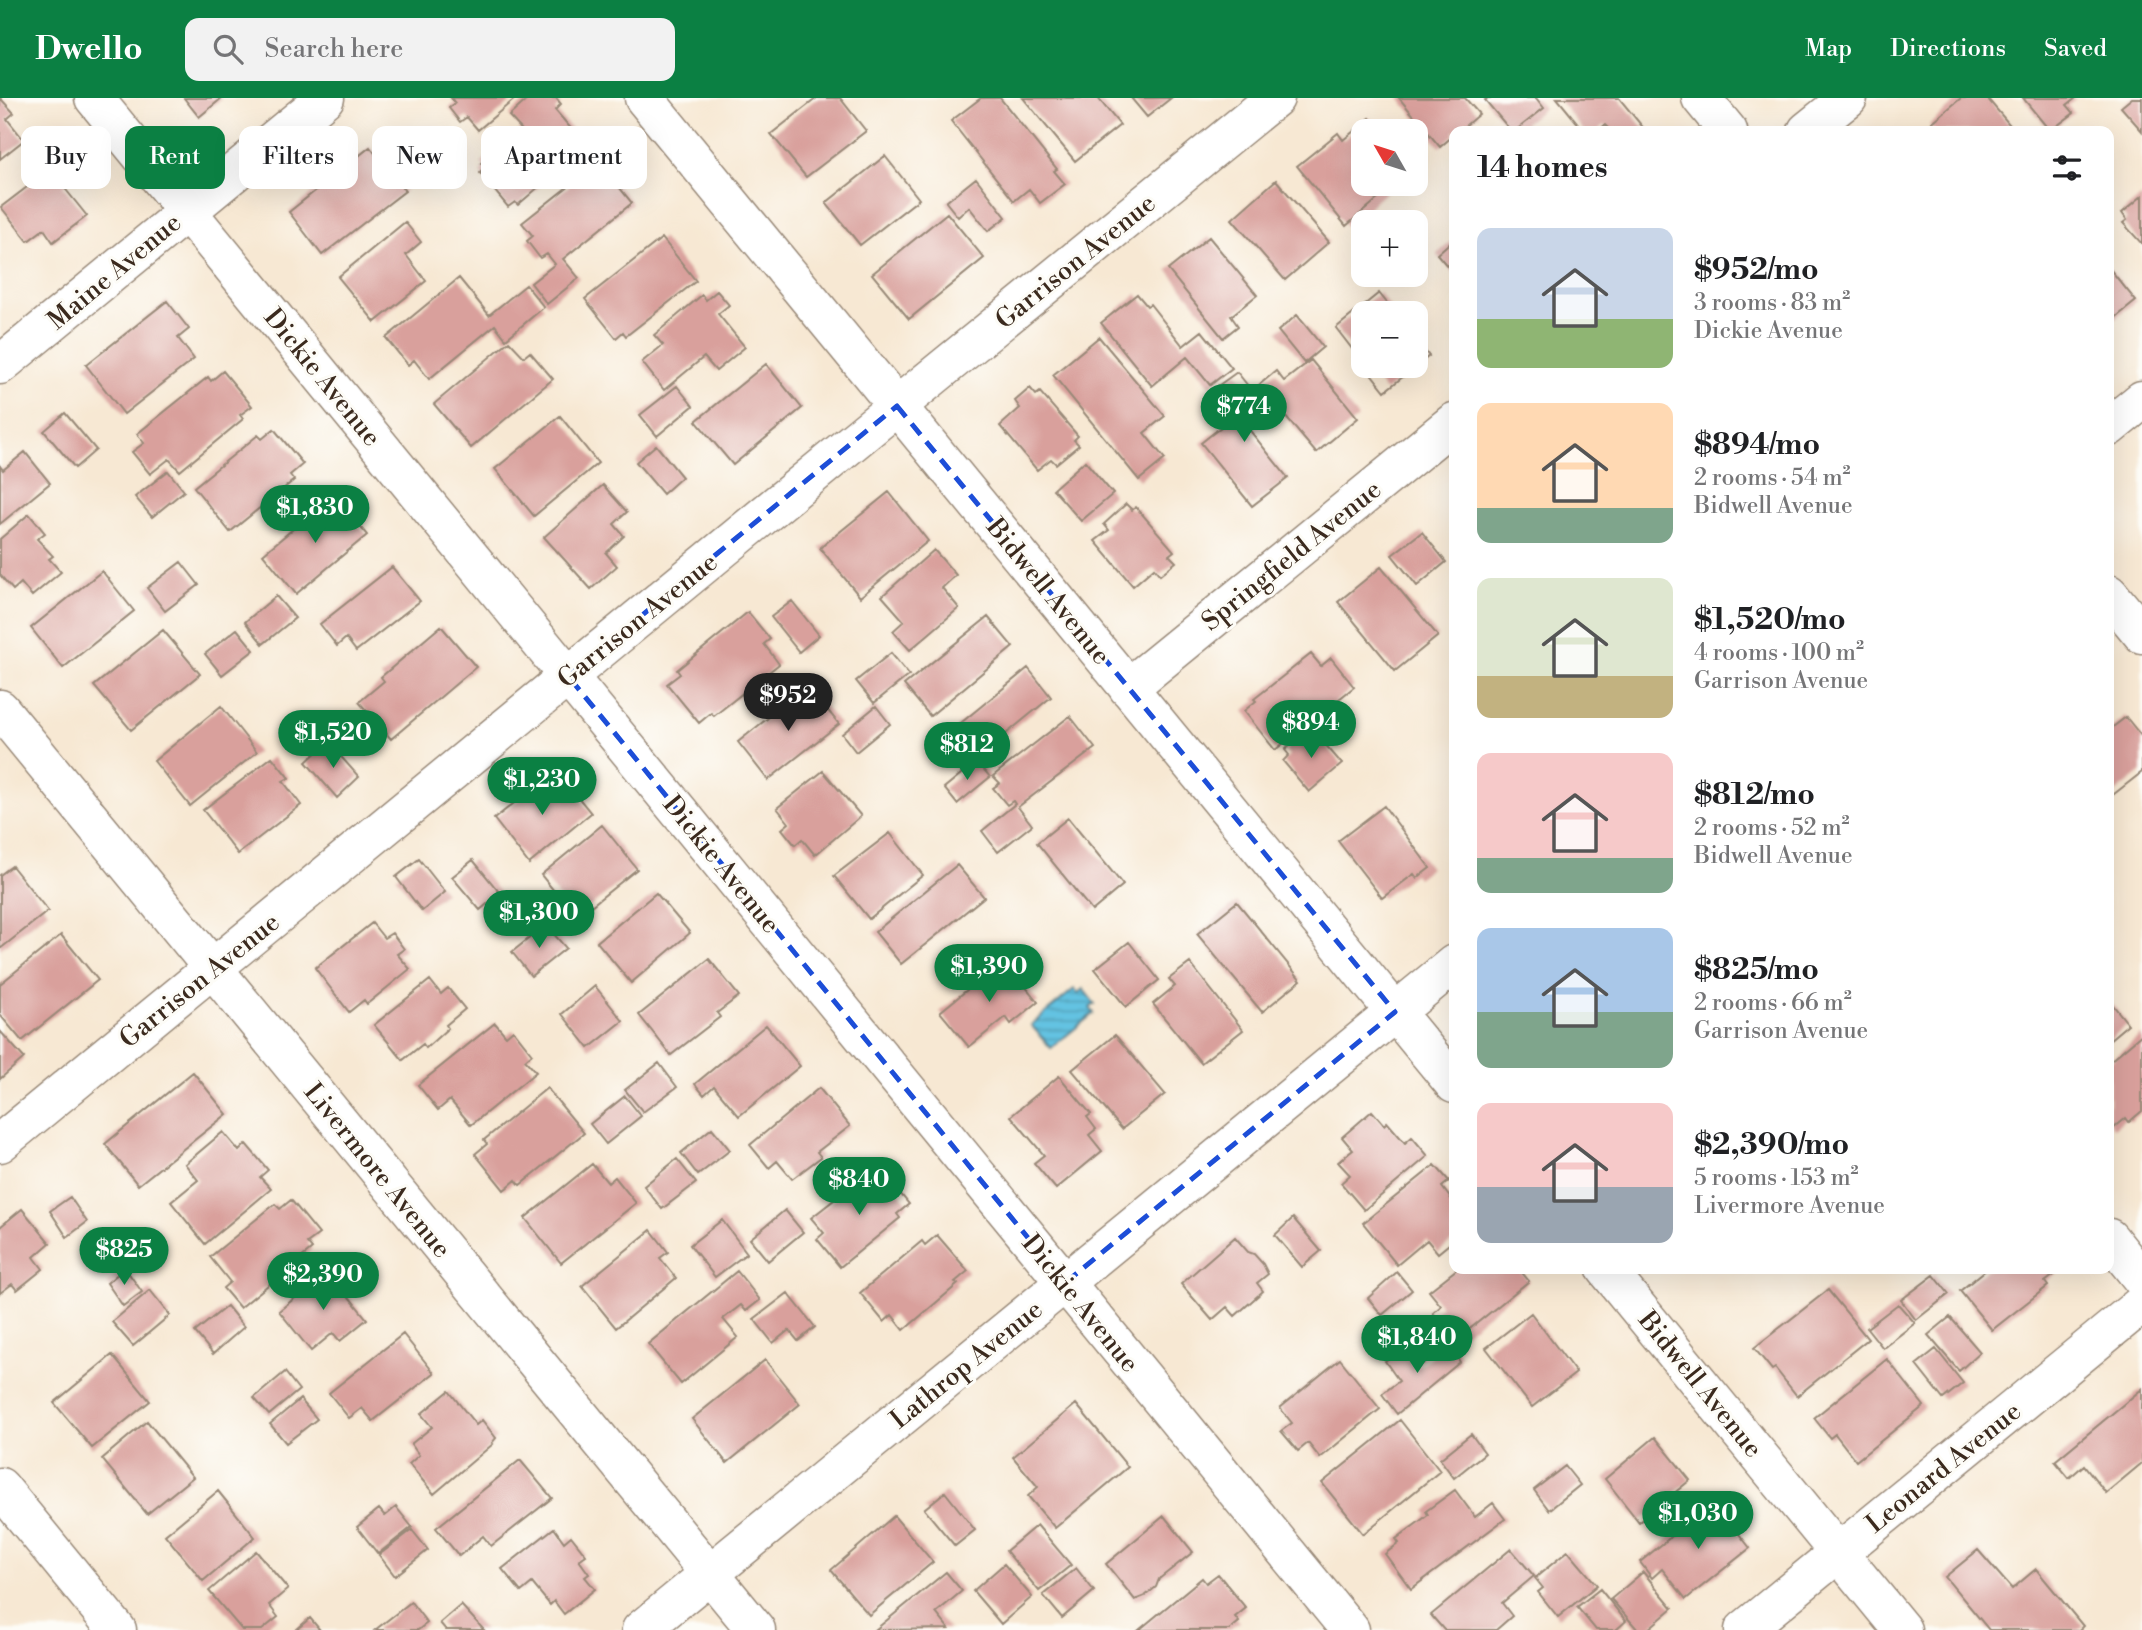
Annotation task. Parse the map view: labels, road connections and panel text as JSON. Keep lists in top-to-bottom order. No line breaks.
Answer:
{"streets":{"street":["Garrison Avenue","Maine Avenue","Dickie Avenue","Springfield Avenue","Bidwell Avenue","Livermore Avenue","Lathrop Avenue","Leonard Avenue"]},"crossings":[["Garrison Avenue","Dickie Avenue"],["Garrison Avenue","Bidwell Avenue"],["Garrison Avenue","Livermore Avenue"],["Maine Avenue","Dickie Avenue"],["Dickie Avenue","Lathrop Avenue"],["Springfield Avenue","Bidwell Avenue"],["Bidwell Avenue","Lathrop Avenue"],["Bidwell Avenue","Leonard Avenue"],["Livermore Avenue","Lathrop Avenue"]],"north":"top left","page":{"header":"Dwello","search":"Search here","nav":["Map","Directions","Saved"],"map_buttons":["+","−"],"chip":["Buy","Rent","Filters","New","Apartment"],"heading":"14 homes","list":[{"name":"$952/mo","note":"3 rooms · 83 m² · Dickie Avenue"},{"name":"$894/mo","note":"2 rooms · 54 m² · Bidwell Avenue"},{"name":"$1,520/mo","note":"4 rooms · 100 m² · Garrison Avenue"},{"name":"$812/mo","note":"2 rooms · 52 m² · Bidwell Avenue"},{"name":"$825/mo","note":"2 rooms · 66 m² · Garrison Avenue"},{"name":"$2,390/mo","note":"5 rooms · 153 m² · Livermore Avenue"}],"price":["$774","$1,830","$952","$894","$1,520","$812","$1,230","$1,300","$1,390","$840","$825","$2,390","$1,840","$1,030"]}}
